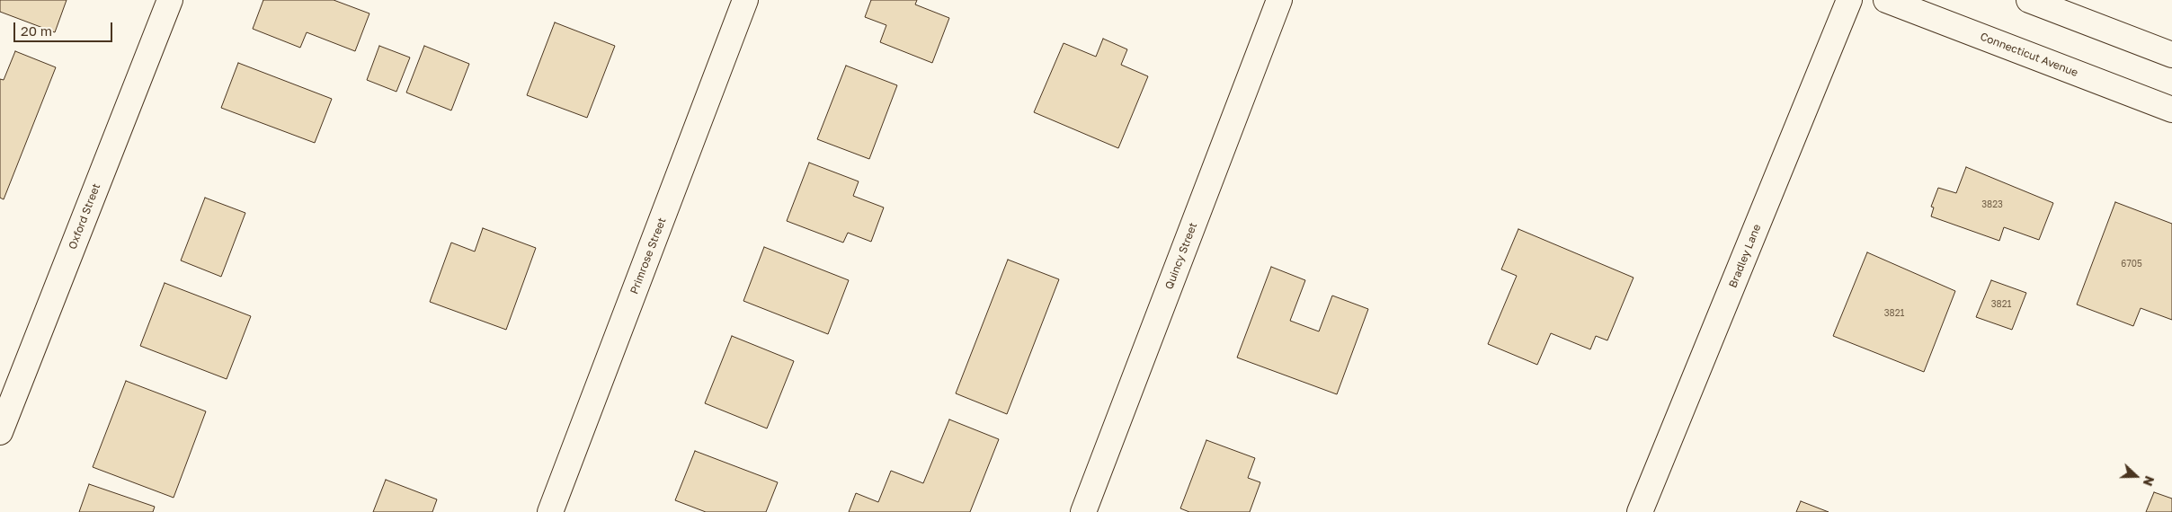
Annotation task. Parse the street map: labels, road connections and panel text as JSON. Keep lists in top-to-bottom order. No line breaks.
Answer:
{"streets":{"street":["Connecticut Avenue","Oxford Street","Primrose Street","Quincy Street","Bradley Lane"]},"house_numbers":["3823","6705","3821","3821"],"scale_bar":"20 m","north":"right"}
